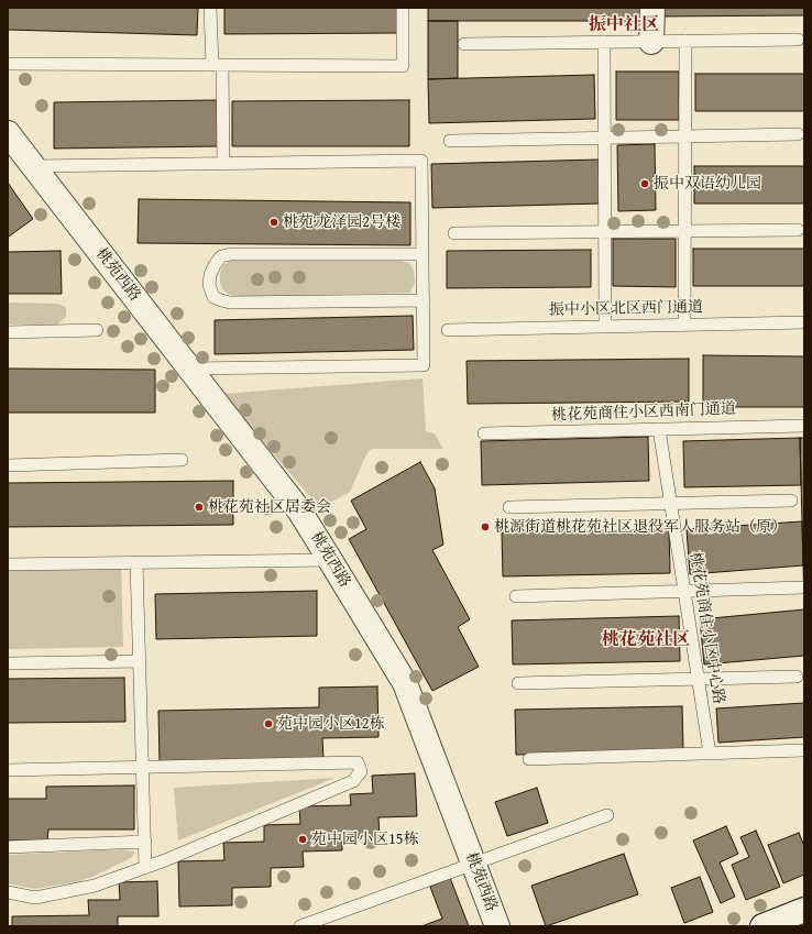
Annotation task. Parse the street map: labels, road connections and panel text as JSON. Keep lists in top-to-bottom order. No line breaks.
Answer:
{"streets":{"street":["桃苑西路"],"lane":["振中小区北区西门通道","桃花苑商住小区西南门通道","桃花苑商住小区中心路"]},"crossings":[["桃花苑商住小区西南门通道","桃花苑商住小区中心路"]],"districts":["振中社区","桃花苑社区"],"places":["振中双语幼儿园","桃苑·龙泽园2号楼","桃花苑社区居委会","桃源街道桃花苑社区退役军人服务站（原）","苑中园小区12栋","苑中园小区15栋"]}
